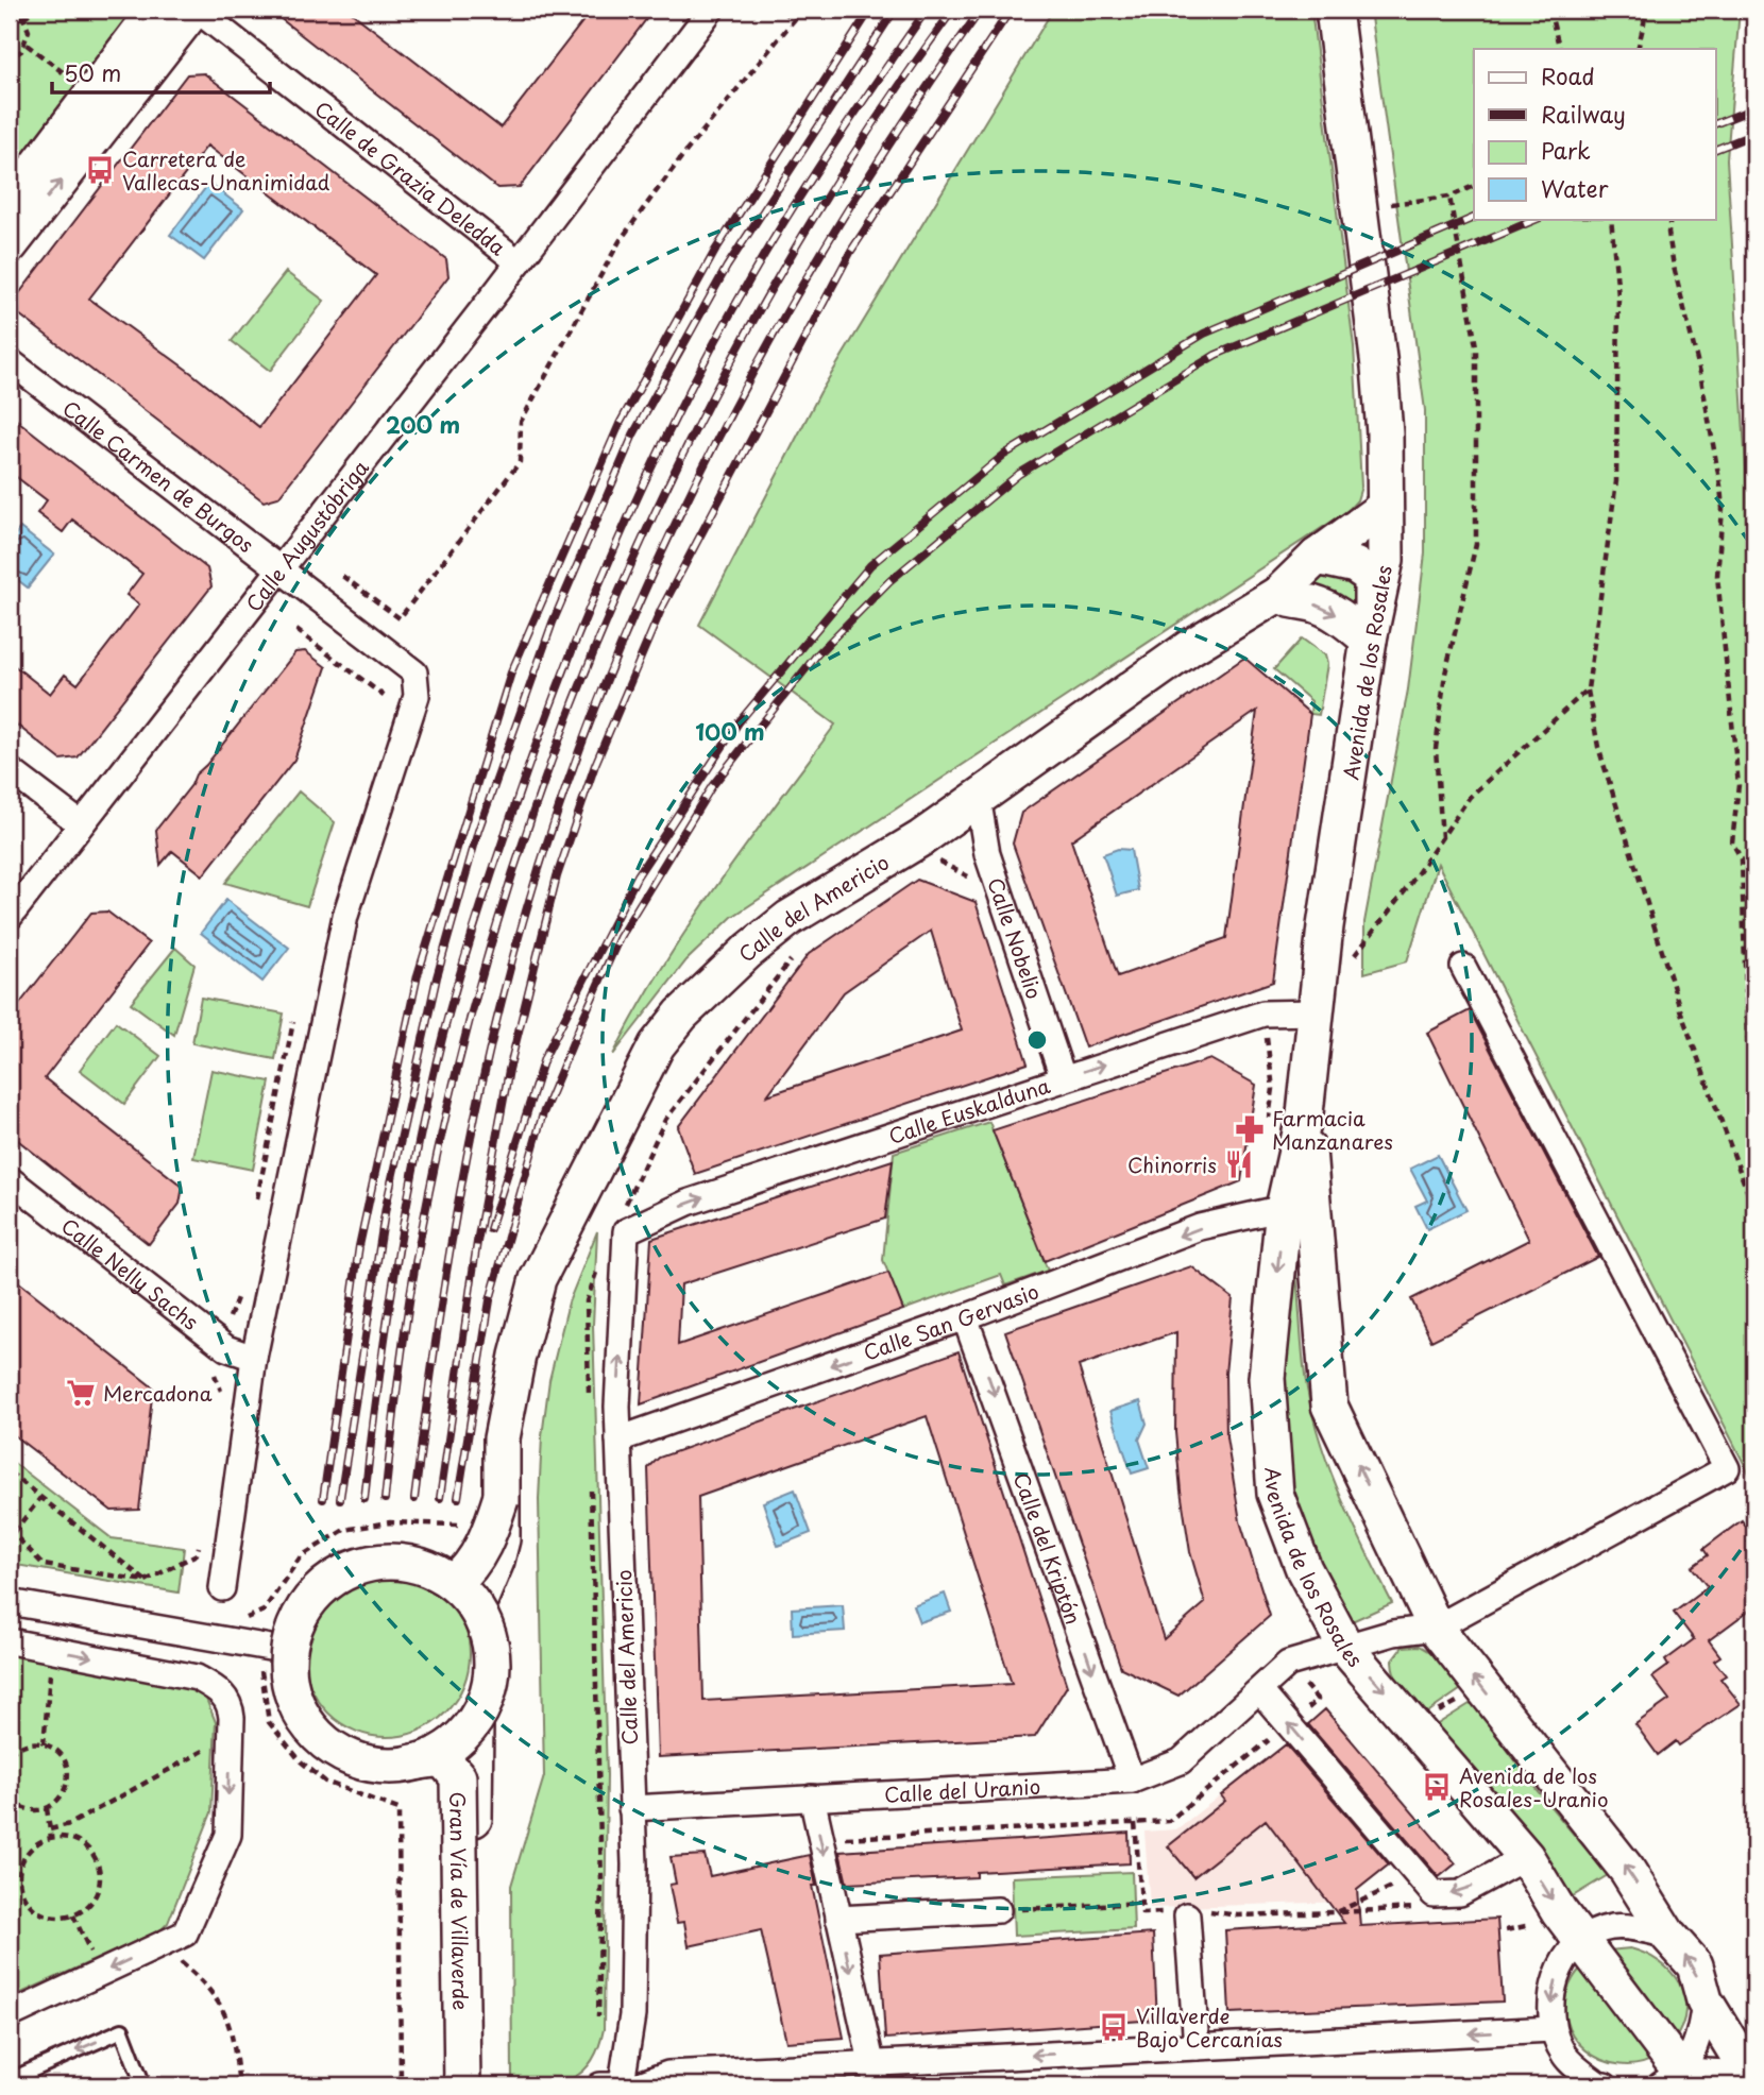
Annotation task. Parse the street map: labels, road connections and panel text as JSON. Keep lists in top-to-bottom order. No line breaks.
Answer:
{"streets":{"street":["Calle de Grazia Deledda","Calle Carmen de Burgos","Calle Augustóbriga","Avenida de los Rosales","Calle del Americio","Calle Nobelio","Calle Euskalduna","Calle Nelly Sachs","Calle San Gervasio","Calle del Kriptón","Calle del Uranio","Gran Vía de Villaverde"]},"crossings":[["Calle de Grazia Deledda","Calle Augustóbriga"],["Calle Carmen de Burgos","Calle Augustóbriga"],["Calle Carmen de Burgos","Calle Nelly Sachs"],["Avenida de los Rosales","Calle del Americio"],["Avenida de los Rosales","Calle Euskalduna"],["Avenida de los Rosales","Calle San Gervasio"],["Avenida de los Rosales","Calle del Uranio"],["Calle del Americio","Calle Nobelio"],["Calle del Americio","Calle Euskalduna"],["Calle del Americio","Calle San Gervasio"],["Calle del Americio","Calle del Uranio"],["Calle del Americio","Gran Vía de Villaverde"],["Calle Nobelio","Calle Euskalduna"],["Calle San Gervasio","Calle del Kriptón"],["Calle del Kriptón","Calle del Uranio"]],"one_way":["Calle Euskalduna","Calle San Gervasio","Calle del Kriptón"],"places":{"bus stop":["Carretera de Vallecas-Unanimidad","Avenida de los Rosales-Uranio","Villaverde Bajo Cercanías"],"pharmacy":["Farmacia Manzanares"],"restaurant":["Chinorris"],"supermarket":["Mercadona"]},"legend":["Road","Railway","Park","Water"],"scale_bar":"50 m","rings":["200 m","100 m"]}
